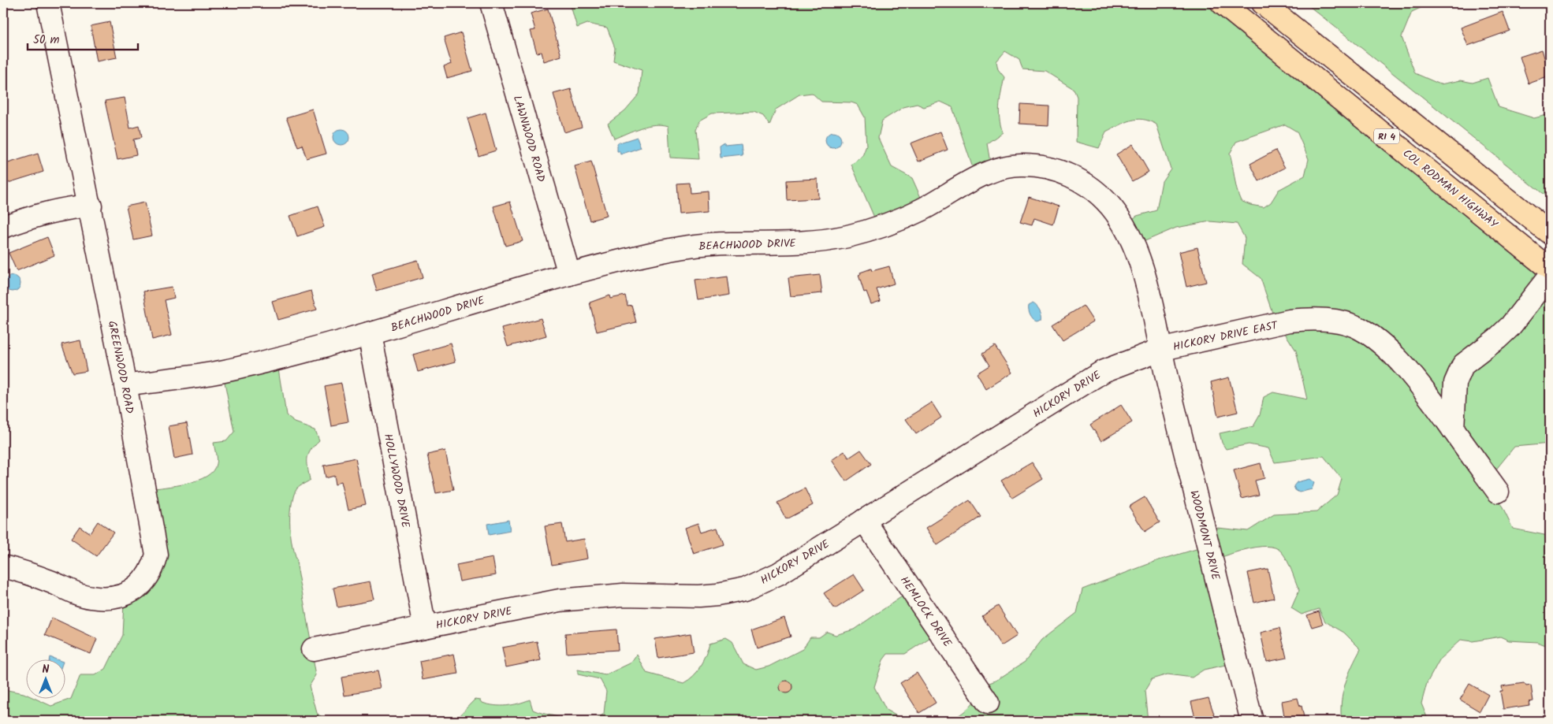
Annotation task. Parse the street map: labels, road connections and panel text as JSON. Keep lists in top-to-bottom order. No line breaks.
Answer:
{"streets":{"highway":["RI 4","COL RODMAN HIGHWAY"],"street":["LAWNWOOD ROAD","BEACHWOOD DRIVE","HICKORY DRIVE EAST","GREENWOOD ROAD","HICKORY DRIVE","HOLLYWOOD DRIVE","WOODMONT DRIVE","HEMLOCK DRIVE"]},"crossings":[["LAWNWOOD ROAD","BEACHWOOD DRIVE"],["BEACHWOOD DRIVE","HICKORY DRIVE EAST"],["BEACHWOOD DRIVE","GREENWOOD ROAD"],["BEACHWOOD DRIVE","HICKORY DRIVE"],["BEACHWOOD DRIVE","HOLLYWOOD DRIVE"],["BEACHWOOD DRIVE","WOODMONT DRIVE"],["HICKORY DRIVE EAST","HICKORY DRIVE"],["HICKORY DRIVE EAST","WOODMONT DRIVE"],["HICKORY DRIVE","HOLLYWOOD DRIVE"],["HICKORY DRIVE","WOODMONT DRIVE"],["HICKORY DRIVE","HEMLOCK DRIVE"]],"scale_bar":"50 m","north":"top"}
